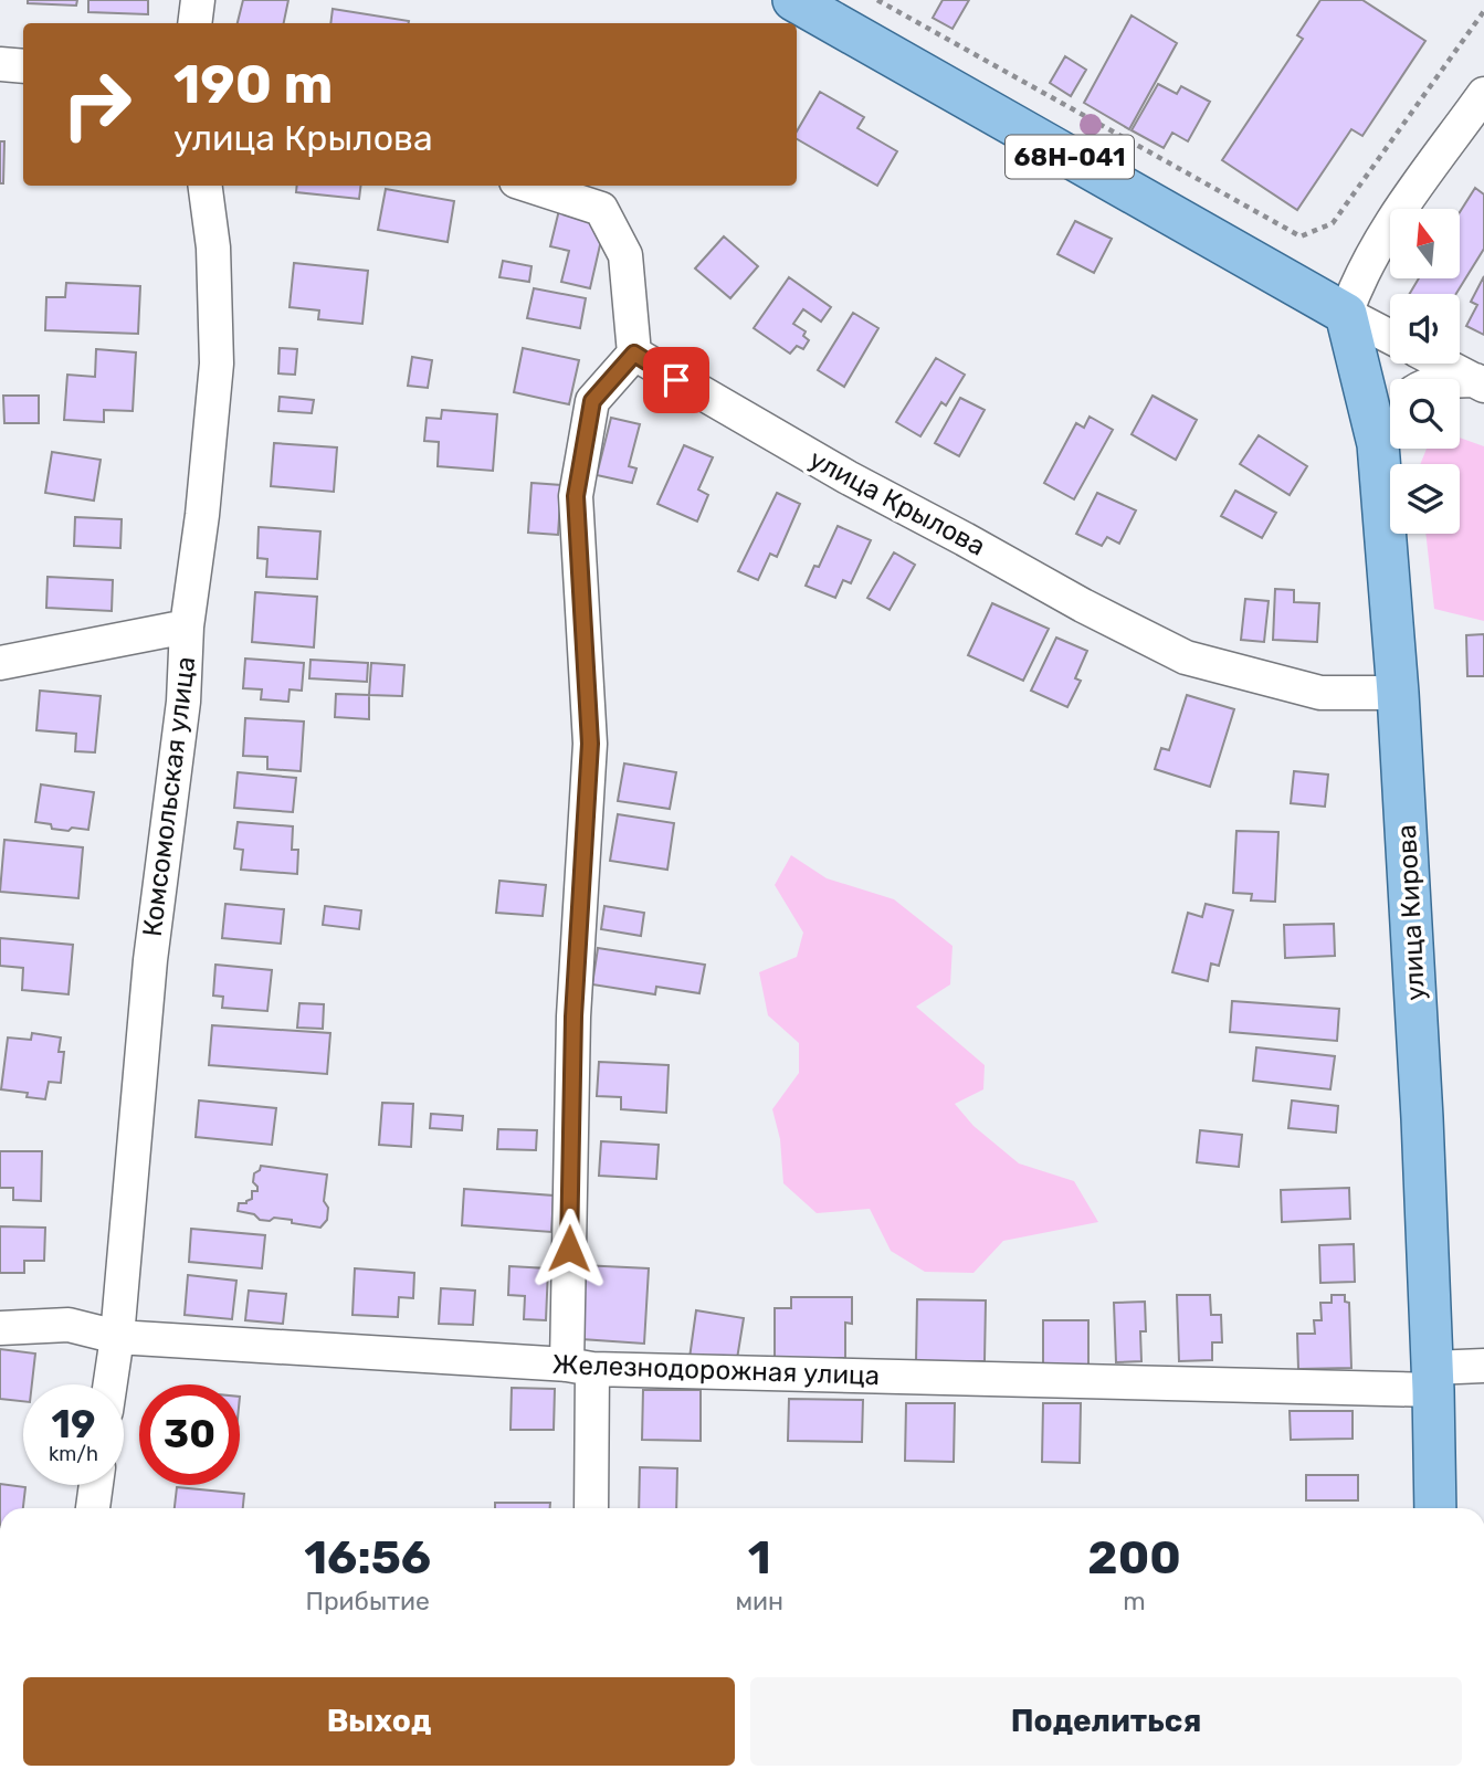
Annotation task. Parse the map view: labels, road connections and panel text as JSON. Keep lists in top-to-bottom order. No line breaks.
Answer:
{"streets":{"main road":["68Н-041","улица Кирова"],"street":["улица Крылова","Комсомольская улица","Железнодорожная улица"]},"crossings":[["68Н-041","улица Кирова"],["улица Крылова","улица Кирова"],["Комсомольская улица","Железнодорожная улица"],["улица Кирова","Железнодорожная улица"]],"north":"top","page":{"turn":["190 m","улица Крылова"],"speed":"19 km/h","limit":"30","eta":["16:56","Прибытие","1","мин","200","m"],"buttons":["Выход","Поделиться"]}}
